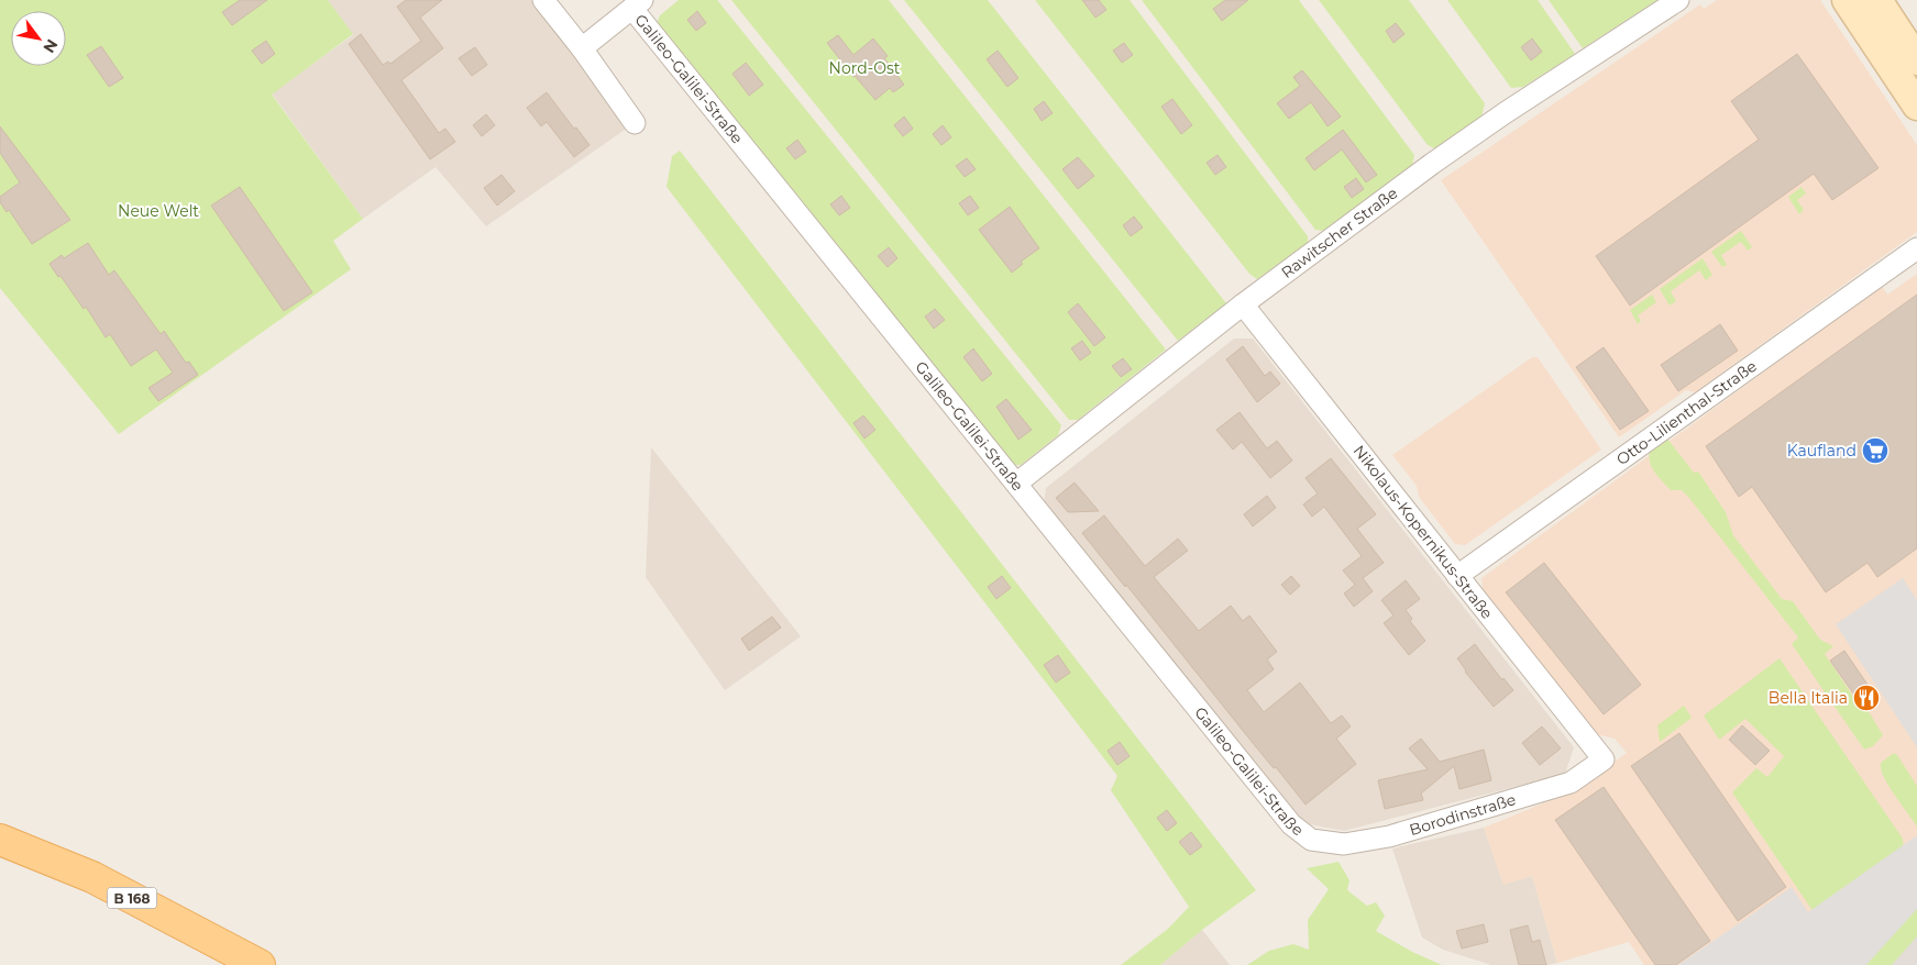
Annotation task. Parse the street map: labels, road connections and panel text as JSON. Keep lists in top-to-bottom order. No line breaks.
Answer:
{"streets":{"main road":["B 168"],"street":["Galileo-Galilei-Straße","Rawitscher Straße","Otto-Lilienthal-Straße","Nikolaus-Kopernikus-Straße","Borodinstraße"]},"crossings":[["Galileo-Galilei-Straße","Rawitscher Straße"],["Galileo-Galilei-Straße","Borodinstraße"],["Rawitscher Straße","Nikolaus-Kopernikus-Straße"],["Otto-Lilienthal-Straße","Nikolaus-Kopernikus-Straße"],["Nikolaus-Kopernikus-Straße","Borodinstraße"]],"parks":["Nord-Ost","Neue Welt"],"places":{"supermarket":["Kaufland"],"restaurant":["Bella Italia"]},"north":"bottom right"}
